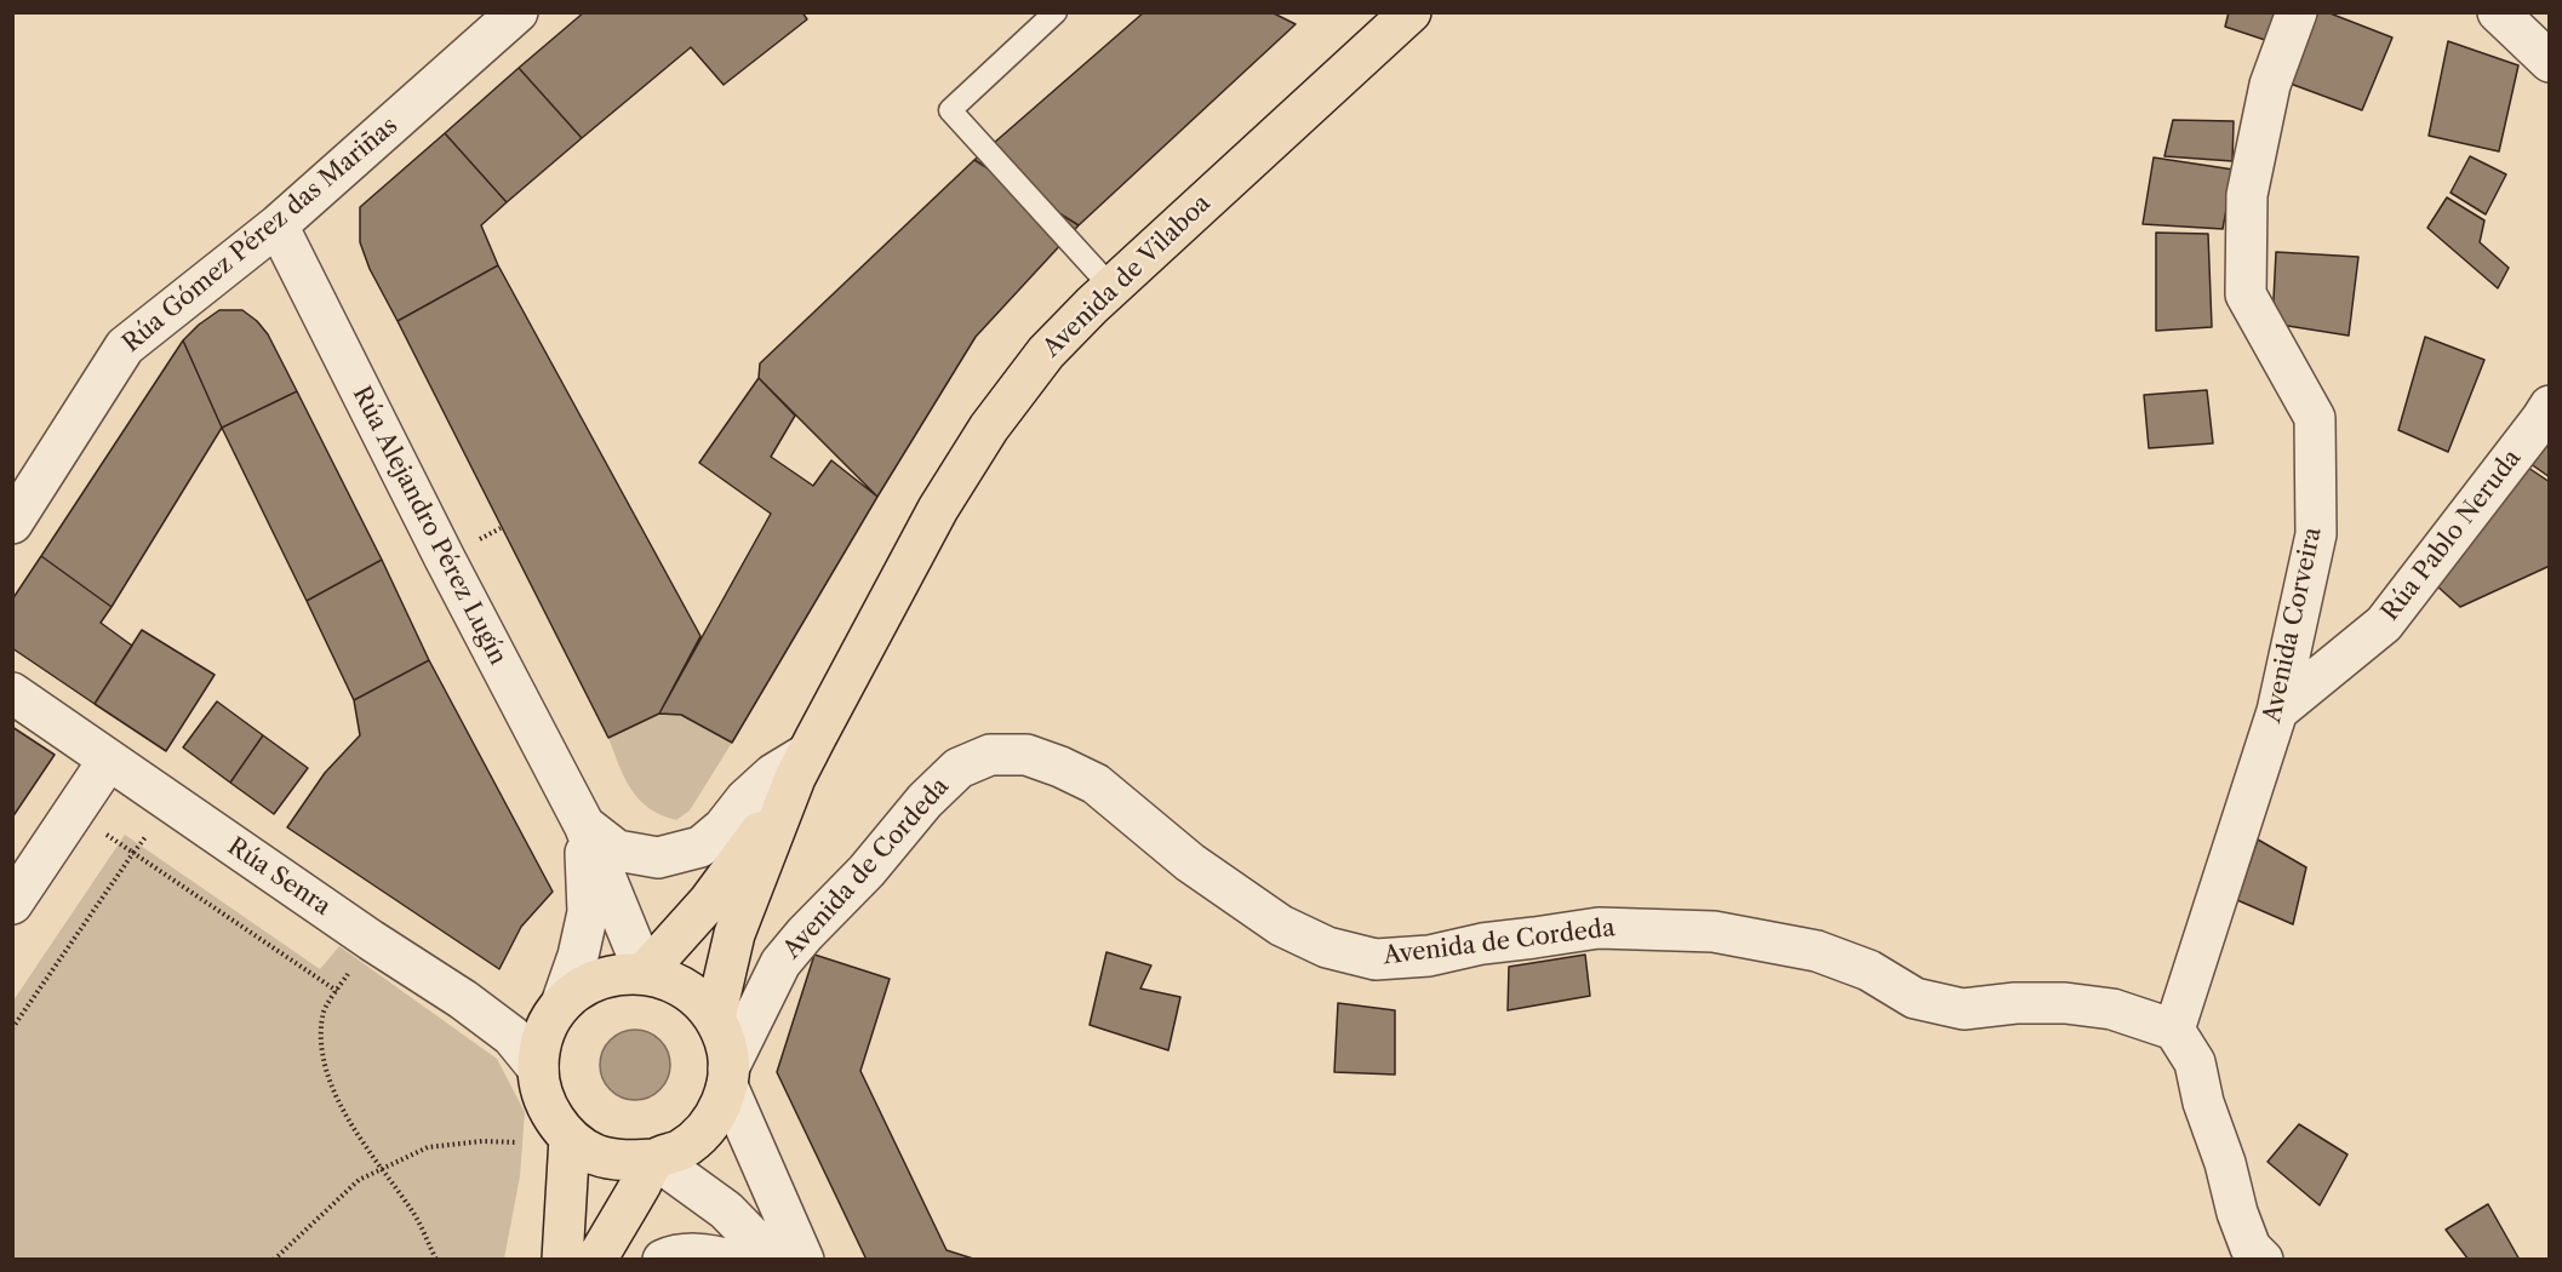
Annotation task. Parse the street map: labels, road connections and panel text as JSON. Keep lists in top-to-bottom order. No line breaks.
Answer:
{"streets":{"highway":["Avenida de Vilaboa"],"street":["Rúa Gómez Pérez das Mariñas","Rúa Alejandro Pérez Lugín","Rúa Pablo Neruda","Avenida Corveira","Avenida de Cordeda","Rúa Senra"]},"crossings":[["Rúa Gómez Pérez das Mariñas","Rúa Alejandro Pérez Lugín"],["Avenida de Vilaboa","Rúa Alejandro Pérez Lugín"],["Avenida de Vilaboa","Avenida de Cordeda"],["Avenida de Vilaboa","Rúa Senra"],["Rúa Alejandro Pérez Lugín","Avenida de Cordeda"],["Rúa Alejandro Pérez Lugín","Rúa Senra"],["Rúa Pablo Neruda","Avenida Corveira"],["Avenida Corveira","Avenida de Cordeda"],["Avenida de Cordeda","Rúa Senra"]]}
